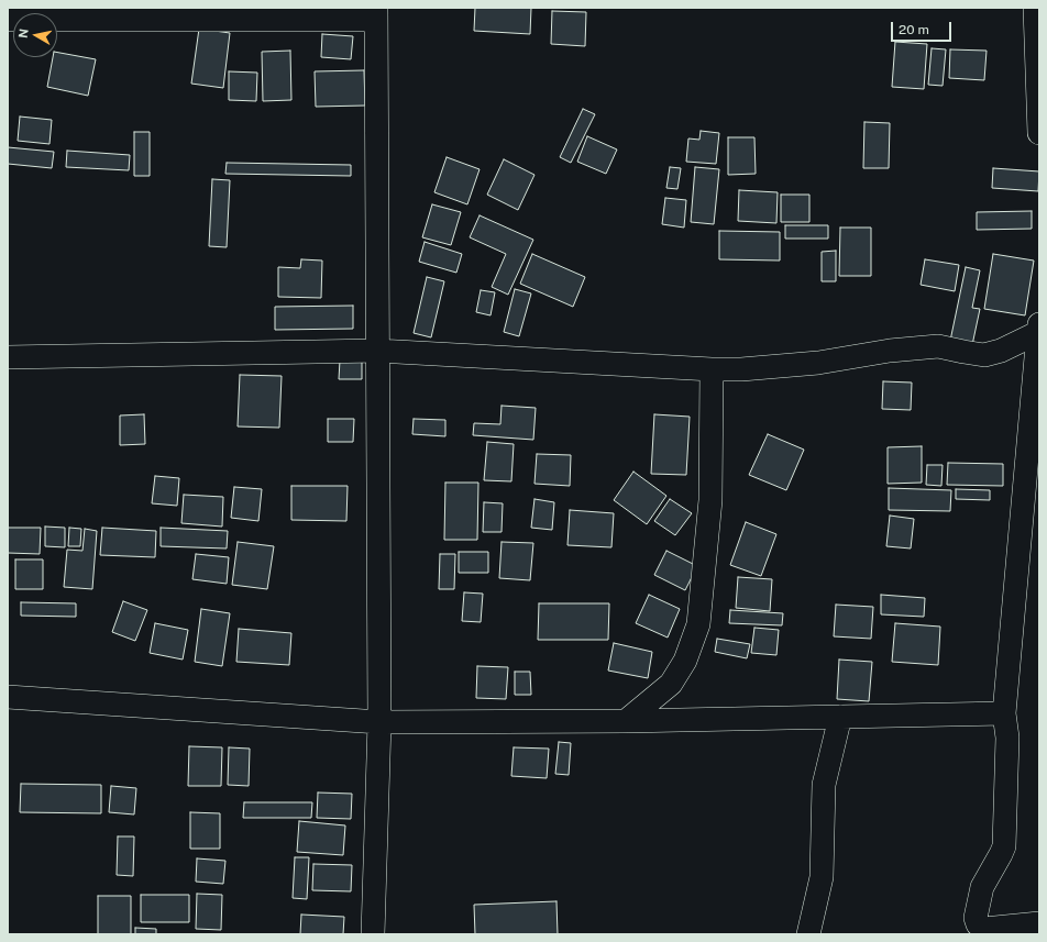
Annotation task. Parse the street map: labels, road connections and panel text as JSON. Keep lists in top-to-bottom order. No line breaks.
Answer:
{"scale_bar":"20 m","north":"left"}
